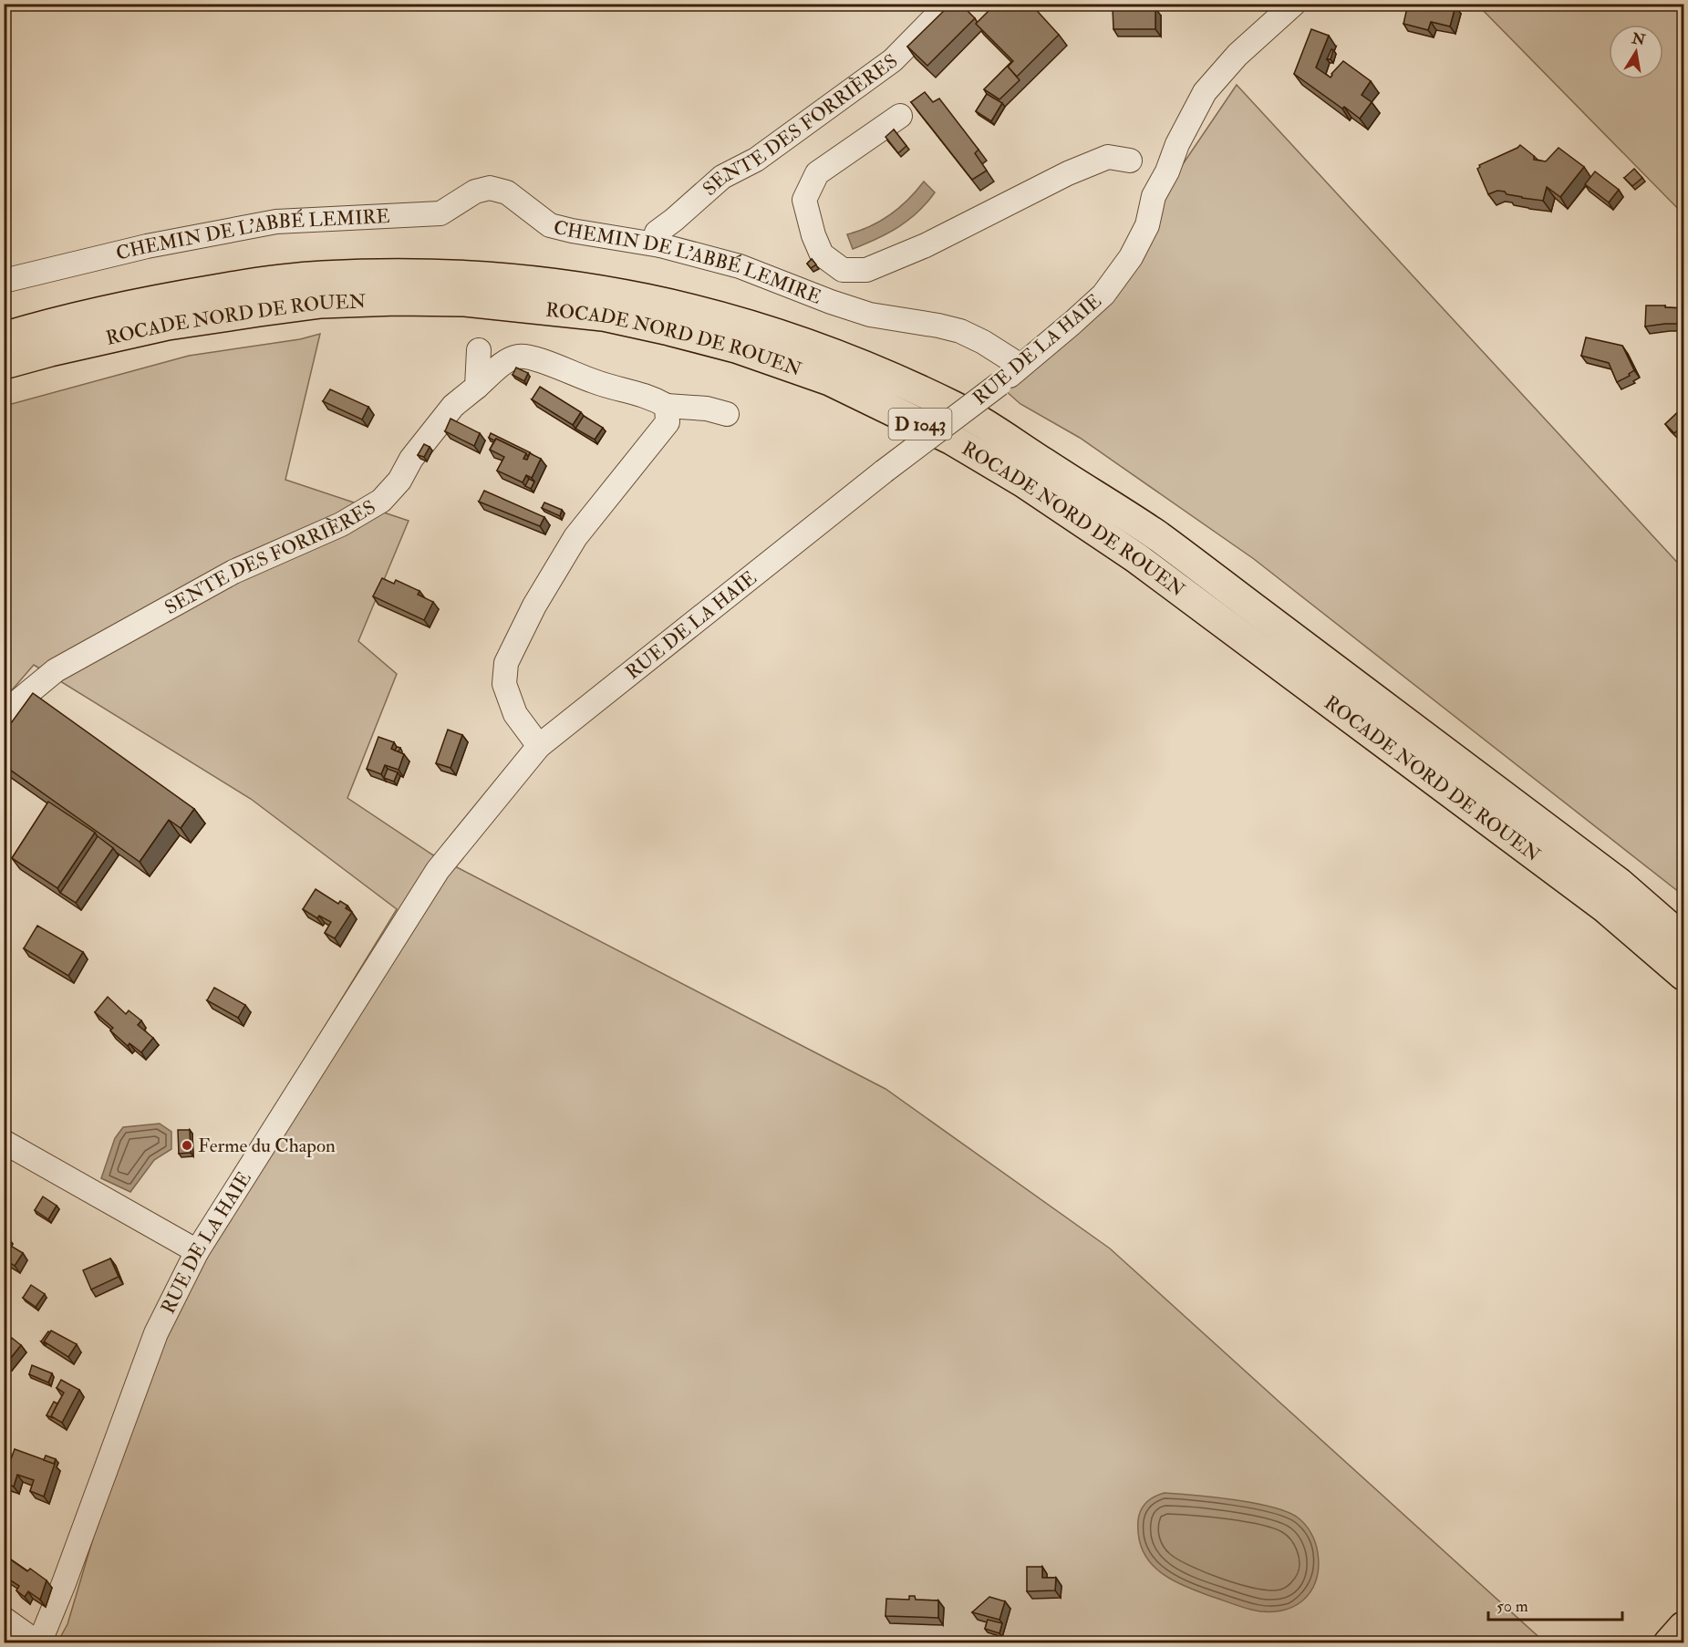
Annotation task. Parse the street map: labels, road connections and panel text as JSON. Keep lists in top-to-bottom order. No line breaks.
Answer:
{"streets":{"main road":["ROCADE NORD DE ROUEN","D 1043"],"street":["SENTE DES FORRIÈRES","CHEMIN DE L'ABBÉ LEMIRE","RUE DE LA HAIE"]},"crossings":[["SENTE DES FORRIÈRES","CHEMIN DE L'ABBÉ LEMIRE"],["CHEMIN DE L'ABBÉ LEMIRE","RUE DE LA HAIE"]],"places":["Ferme du Chapon"],"scale_bar":"50 m","north":"top"}
